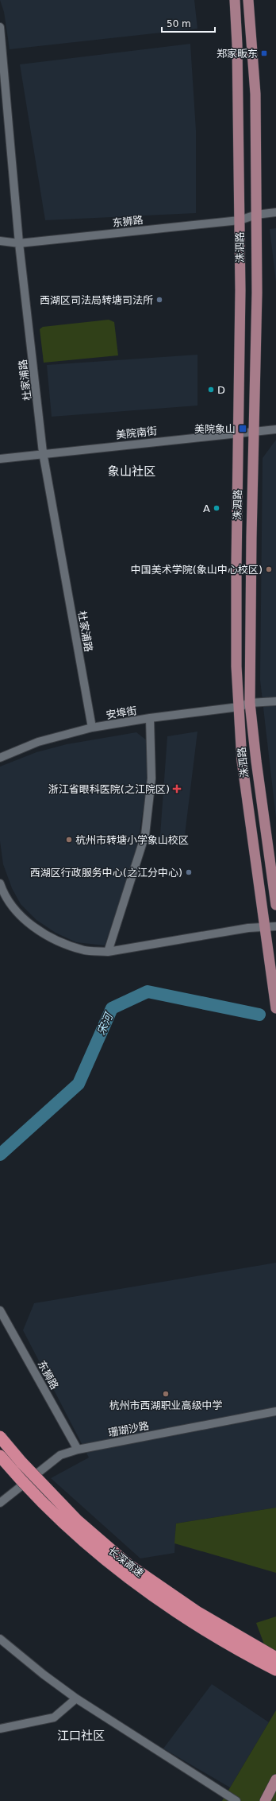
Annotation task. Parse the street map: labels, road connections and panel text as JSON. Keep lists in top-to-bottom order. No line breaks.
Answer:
{"streets":{"highway":["长深高速"],"main road":["洙泗路"],"street":["东狮路","杜家浦路","美院南街","安埠街","珊瑚沙路"]},"crossings":[["东狮路","洙泗路"],["东狮路","杜家浦路"],["东狮路","珊瑚沙路"],["洙泗路","美院南街"],["洙泗路","安埠街"],["杜家浦路","美院南街"],["杜家浦路","安埠街"]],"districts":["象山社区","江口社区"],"water":["宋河"],"places":{"transit":["郑家畈东","美院象山"],"other":["西湖区司法局转塘司法所","D","A","中国美术学院(象山中心校区)","杭州市转塘小学象山校区","西湖区行政服务中心(之江分中心)","杭州市西湖职业高级中学"],"health":["浙江省眼科医院(之江院区)"]},"scale_bar":"50 m"}
